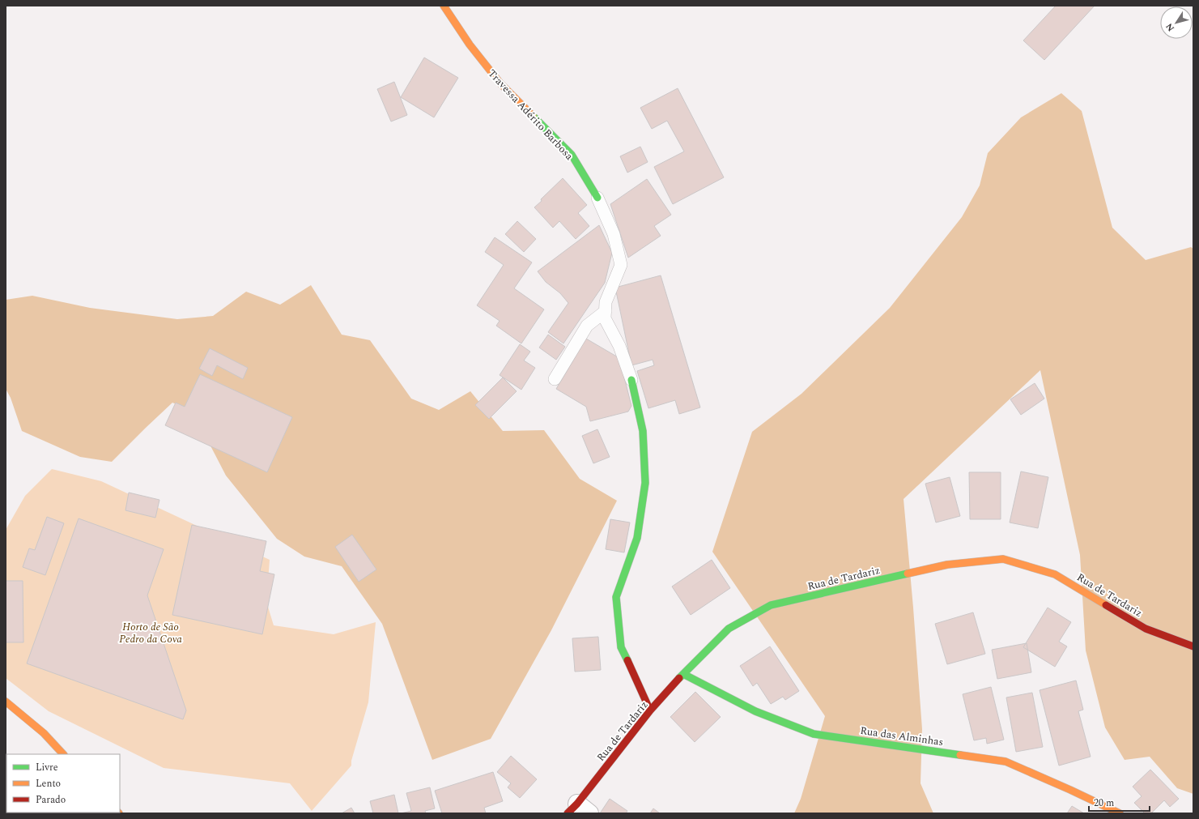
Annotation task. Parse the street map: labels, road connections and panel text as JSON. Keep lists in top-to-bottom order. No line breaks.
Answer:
{"streets":{"street":["Travessa Adérito Barbosa","Rua de Tardariz","Rua das Alminhas"]},"crossings":[["Travessa Adérito Barbosa","Rua de Tardariz"],["Rua de Tardariz","Rua das Alminhas"]],"parks":["Horto de São Pedro da Cova"],"legend":["Livre","Lento","Parado"],"scale_bar":"20 m","north":"bottom left"}
